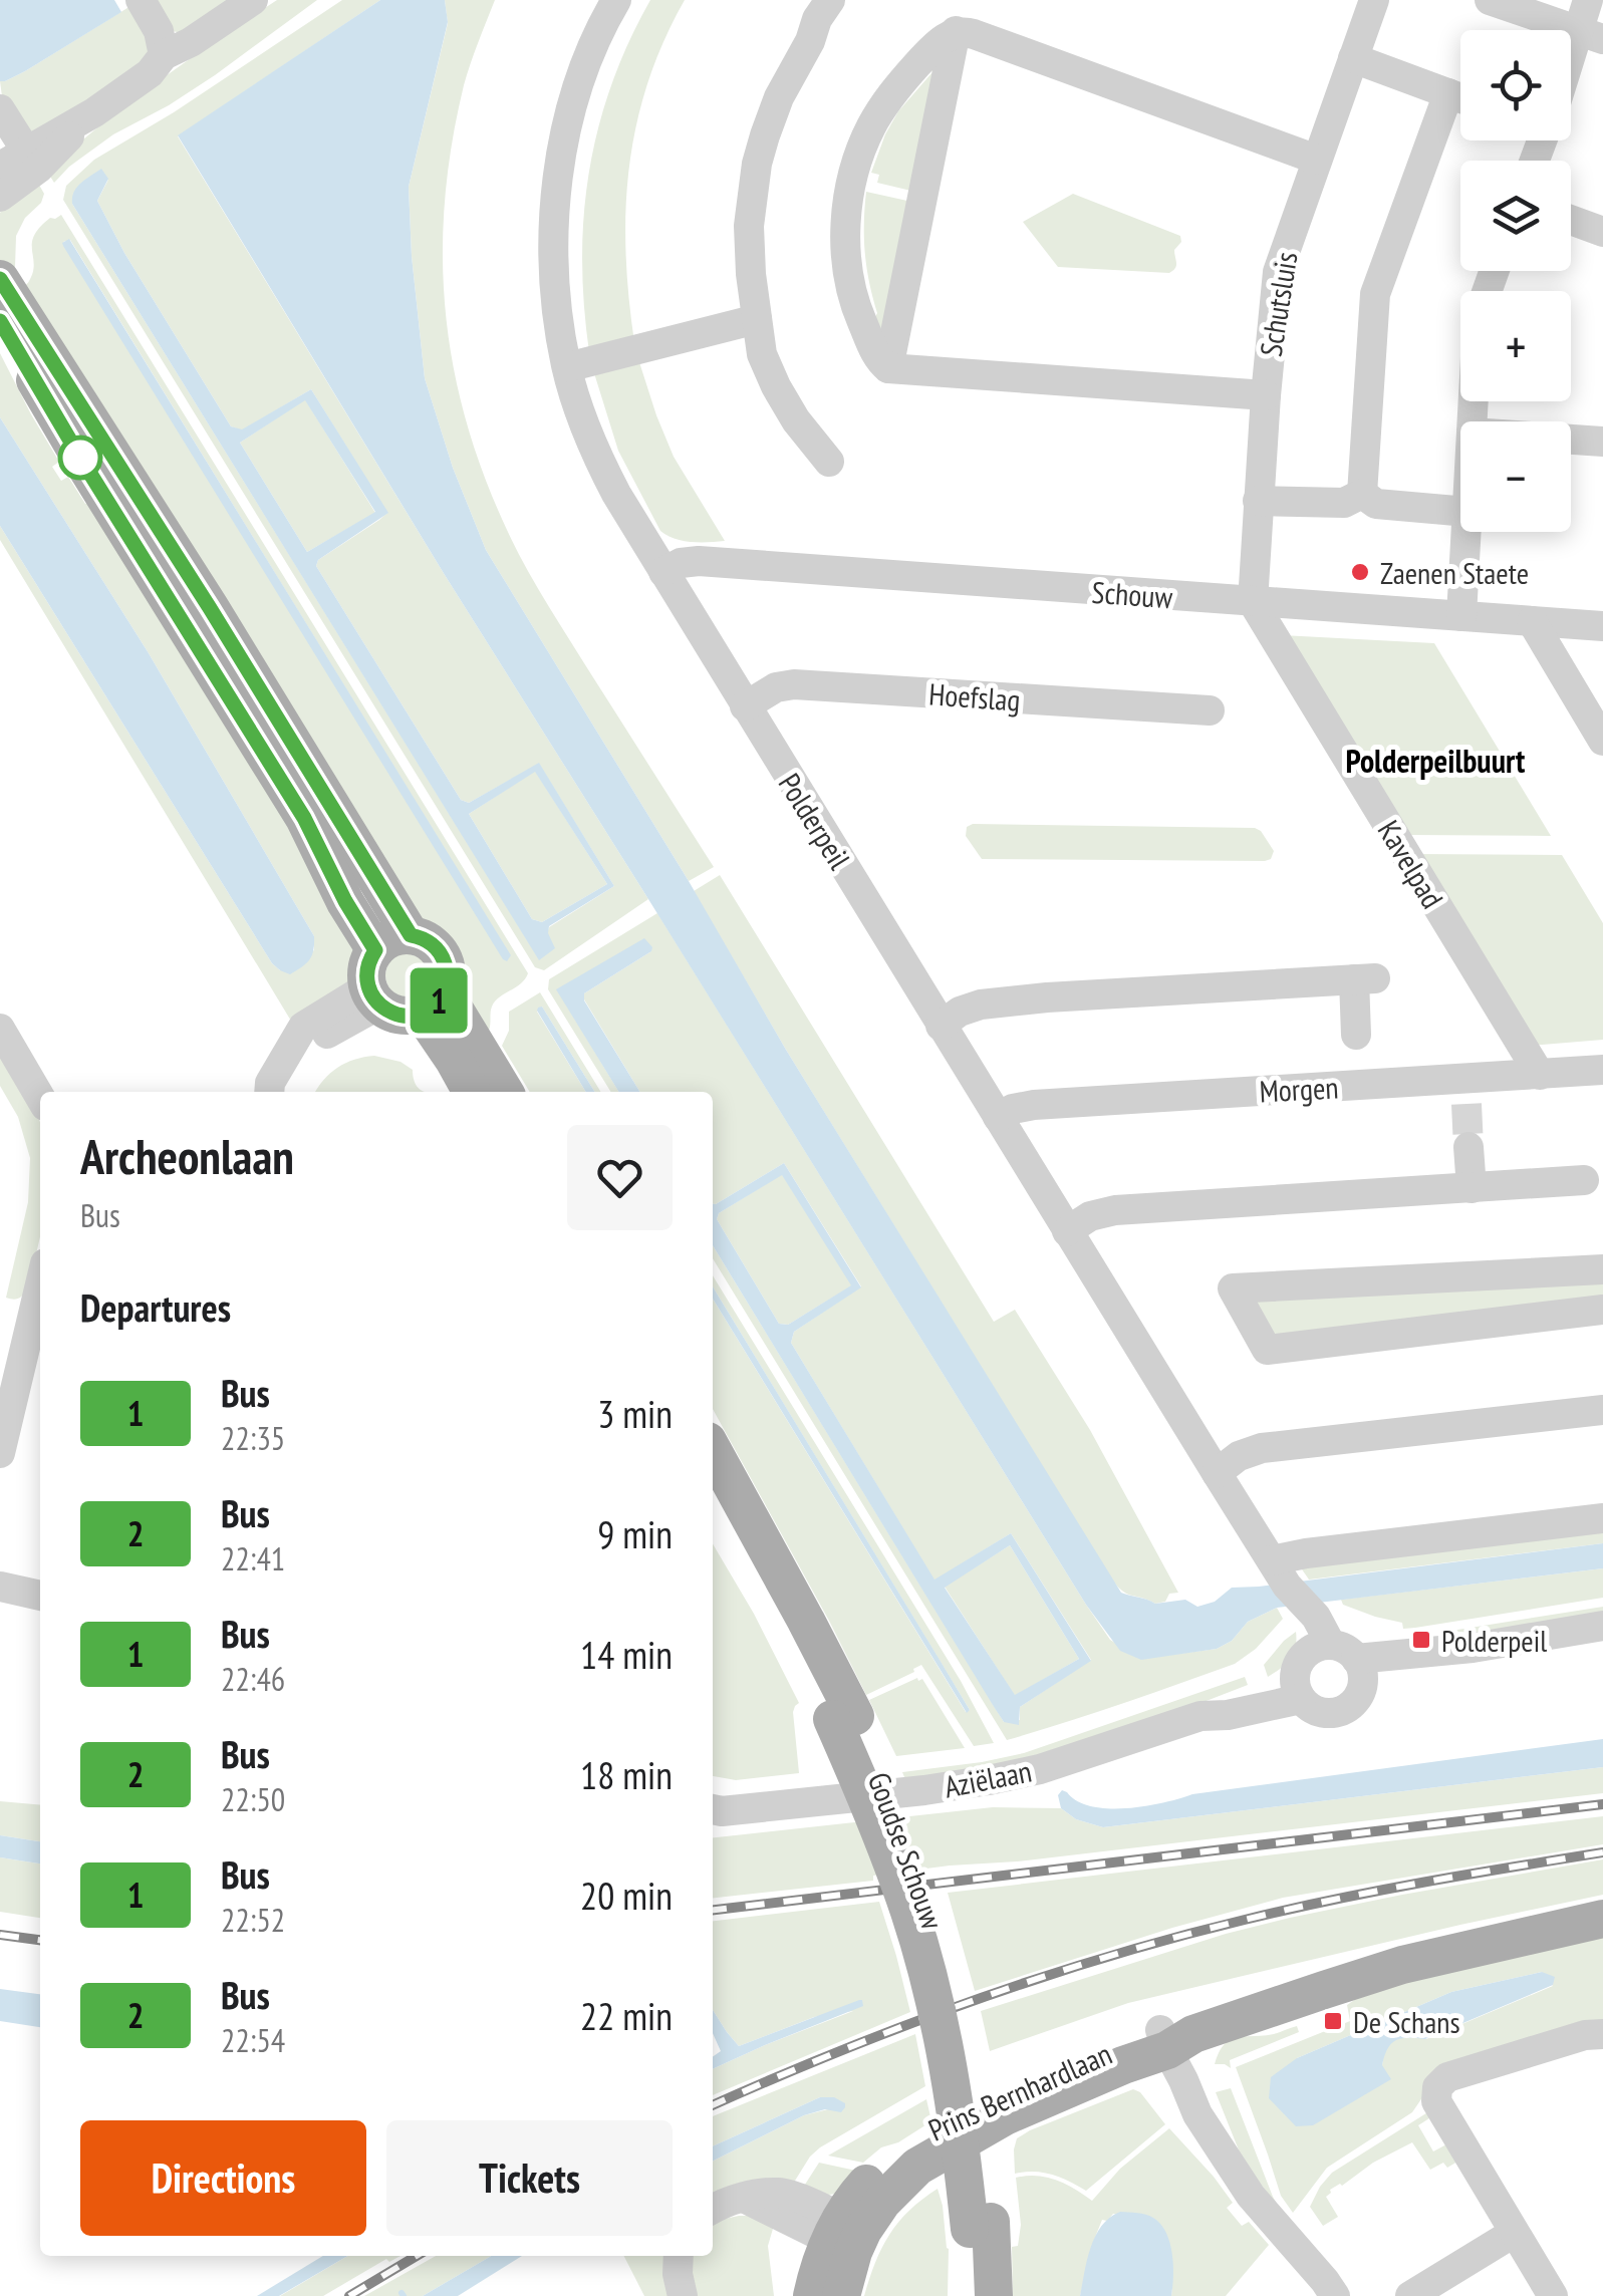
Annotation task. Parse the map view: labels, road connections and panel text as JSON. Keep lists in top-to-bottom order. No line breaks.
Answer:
{"streets":{"main road":["Goudse Schouw","Prins Bernhardlaan"],"street":["Schutsluis","Schouw","Hoefslag","Polderpeil","Kavelpad","Morgen","Aziëlaan"]},"crossings":[["Schutsluis","Schouw"],["Schutsluis","Kavelpad"],["Schouw","Polderpeil"],["Schouw","Kavelpad"],["Hoefslag","Polderpeil"],["Polderpeil","Morgen"],["Polderpeil","Aziëlaan"],["Kavelpad","Morgen"]],"districts":["Polderpeilbuurt"],"places":{"other":["Zaenen Staete"],"transit":["Polderpeil","De Schans"]},"lines":["bus line 1"],"page":{"on_map":"1","map_buttons":["+","−"],"heading":[["Archeonlaan","Bus"],"Departures"],"list":[{"mark":"1","name":"Bus","note":"22:35","value":"3 min"},{"mark":"2","name":"Bus","note":"22:41","value":"9 min"},{"mark":"1","name":"Bus","note":"22:46","value":"14 min"},{"mark":"2","name":"Bus","note":"22:50","value":"18 min"},{"mark":"1","name":"Bus","note":"22:52","value":"20 min"},{"mark":"2","name":"Bus","note":"22:54","value":"22 min"}],"buttons":["Directions","Tickets"]}}
